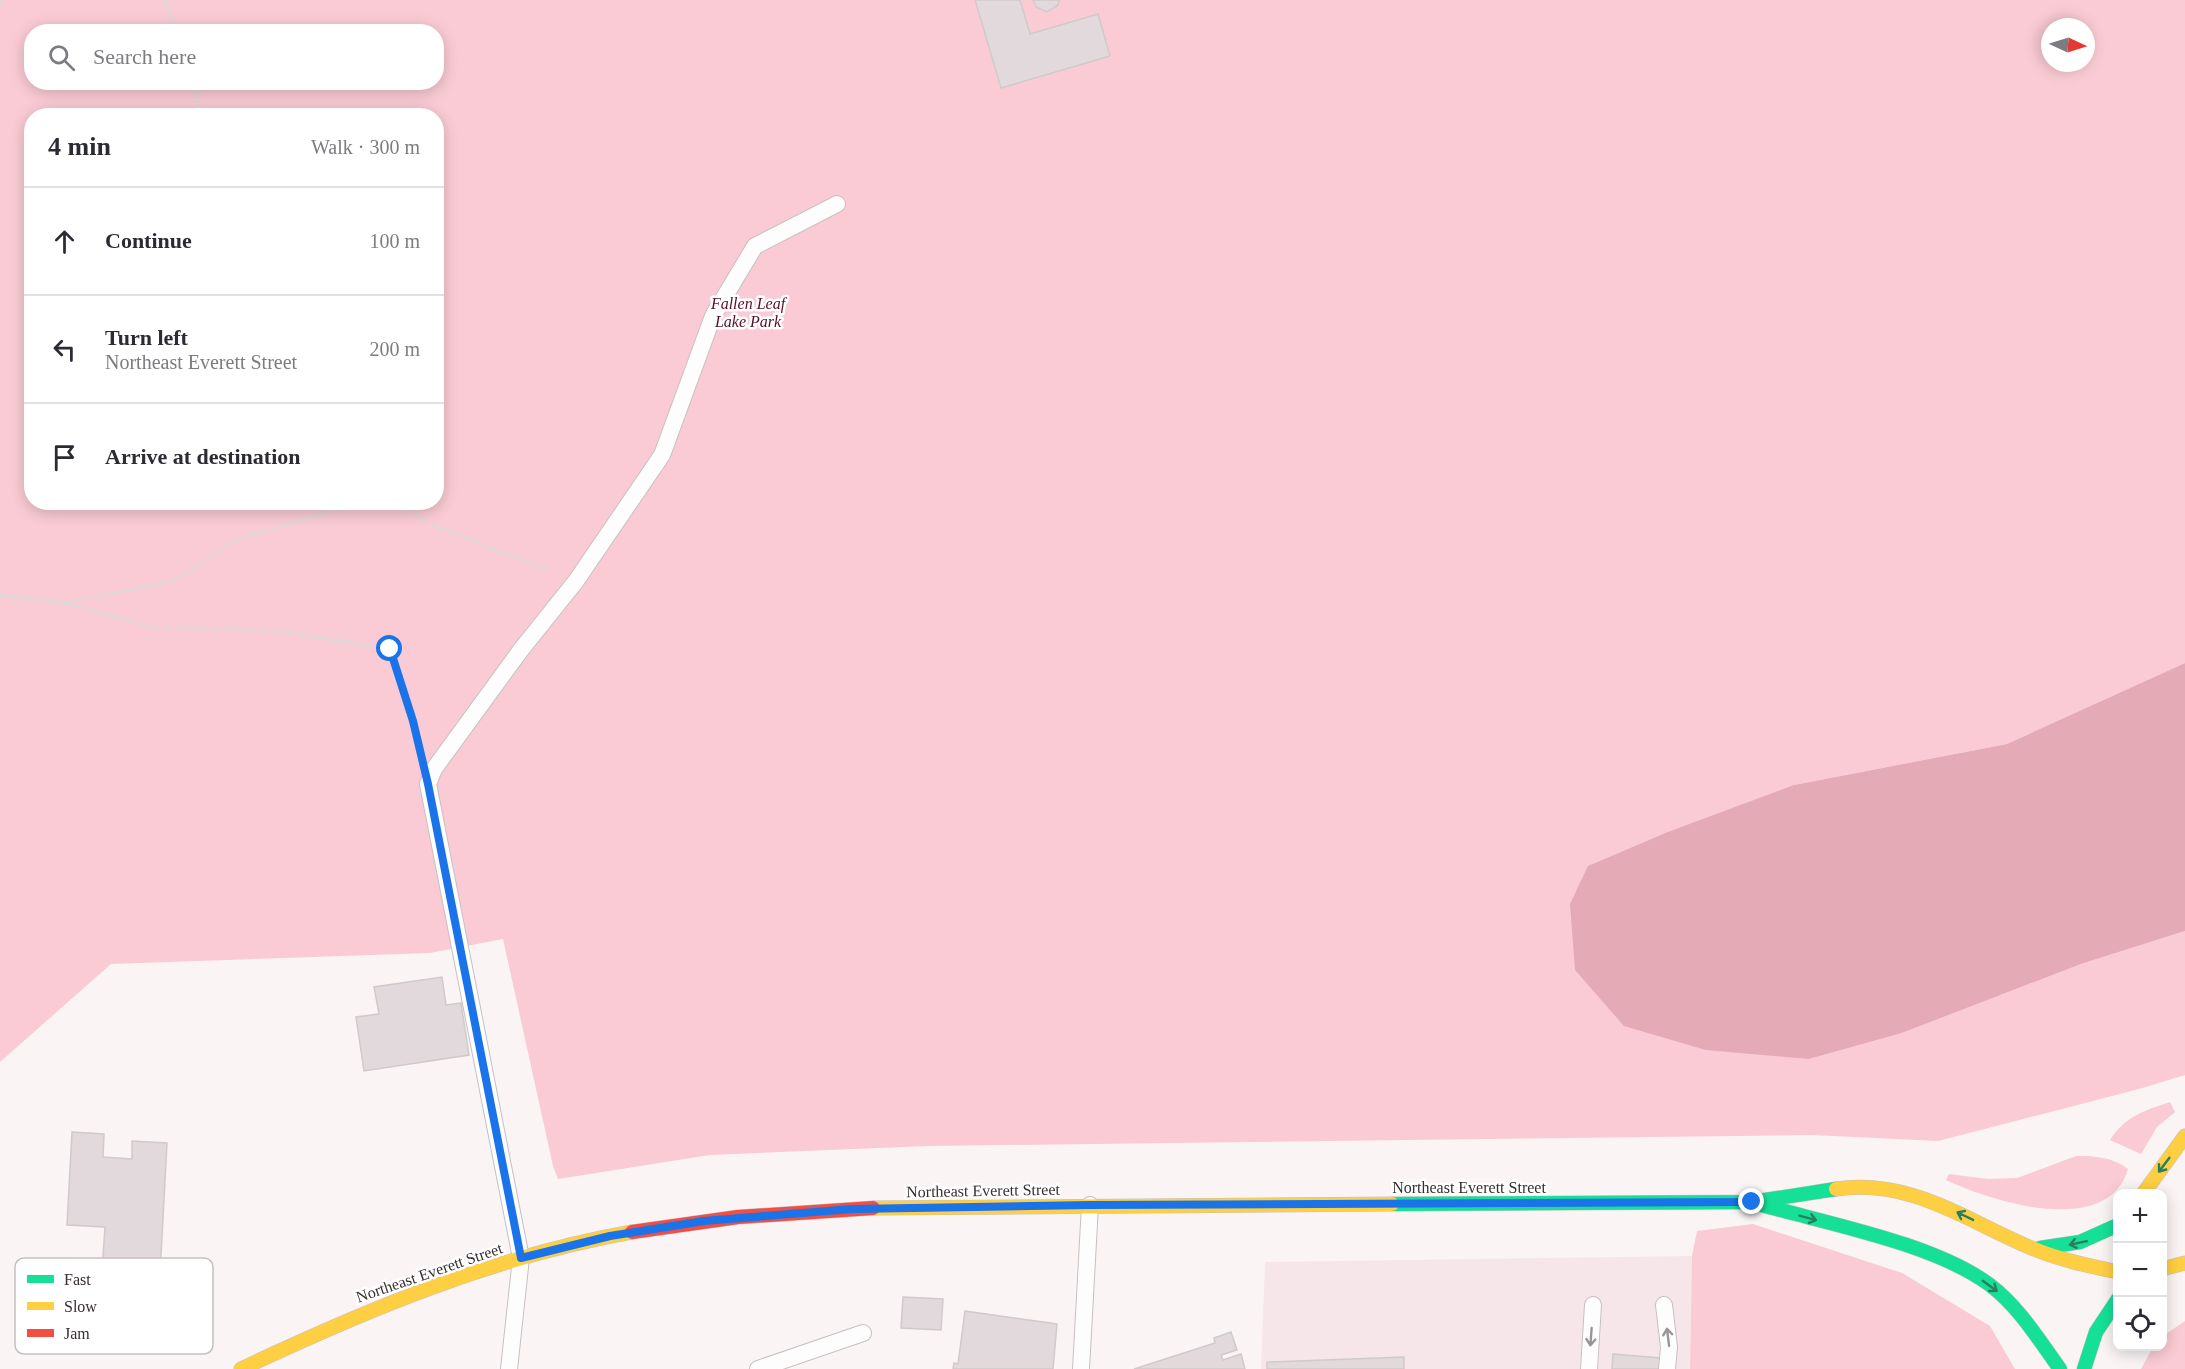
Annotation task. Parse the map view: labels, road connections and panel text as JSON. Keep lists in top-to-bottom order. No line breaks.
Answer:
{"streets":{"main road":["Northeast Everett Street"]},"parks":["Fallen Leaf Lake Park"],"legend":["Fast","Slow","Jam"],"north":"right","page":{"search":"Search here","heading":["4 min","Walk · 300 m"],"list":[["Continue","100 m"],["Turn left","Northeast Everett Street","200 m"],"Arrive at destination"],"map_buttons":["+","−"]}}
